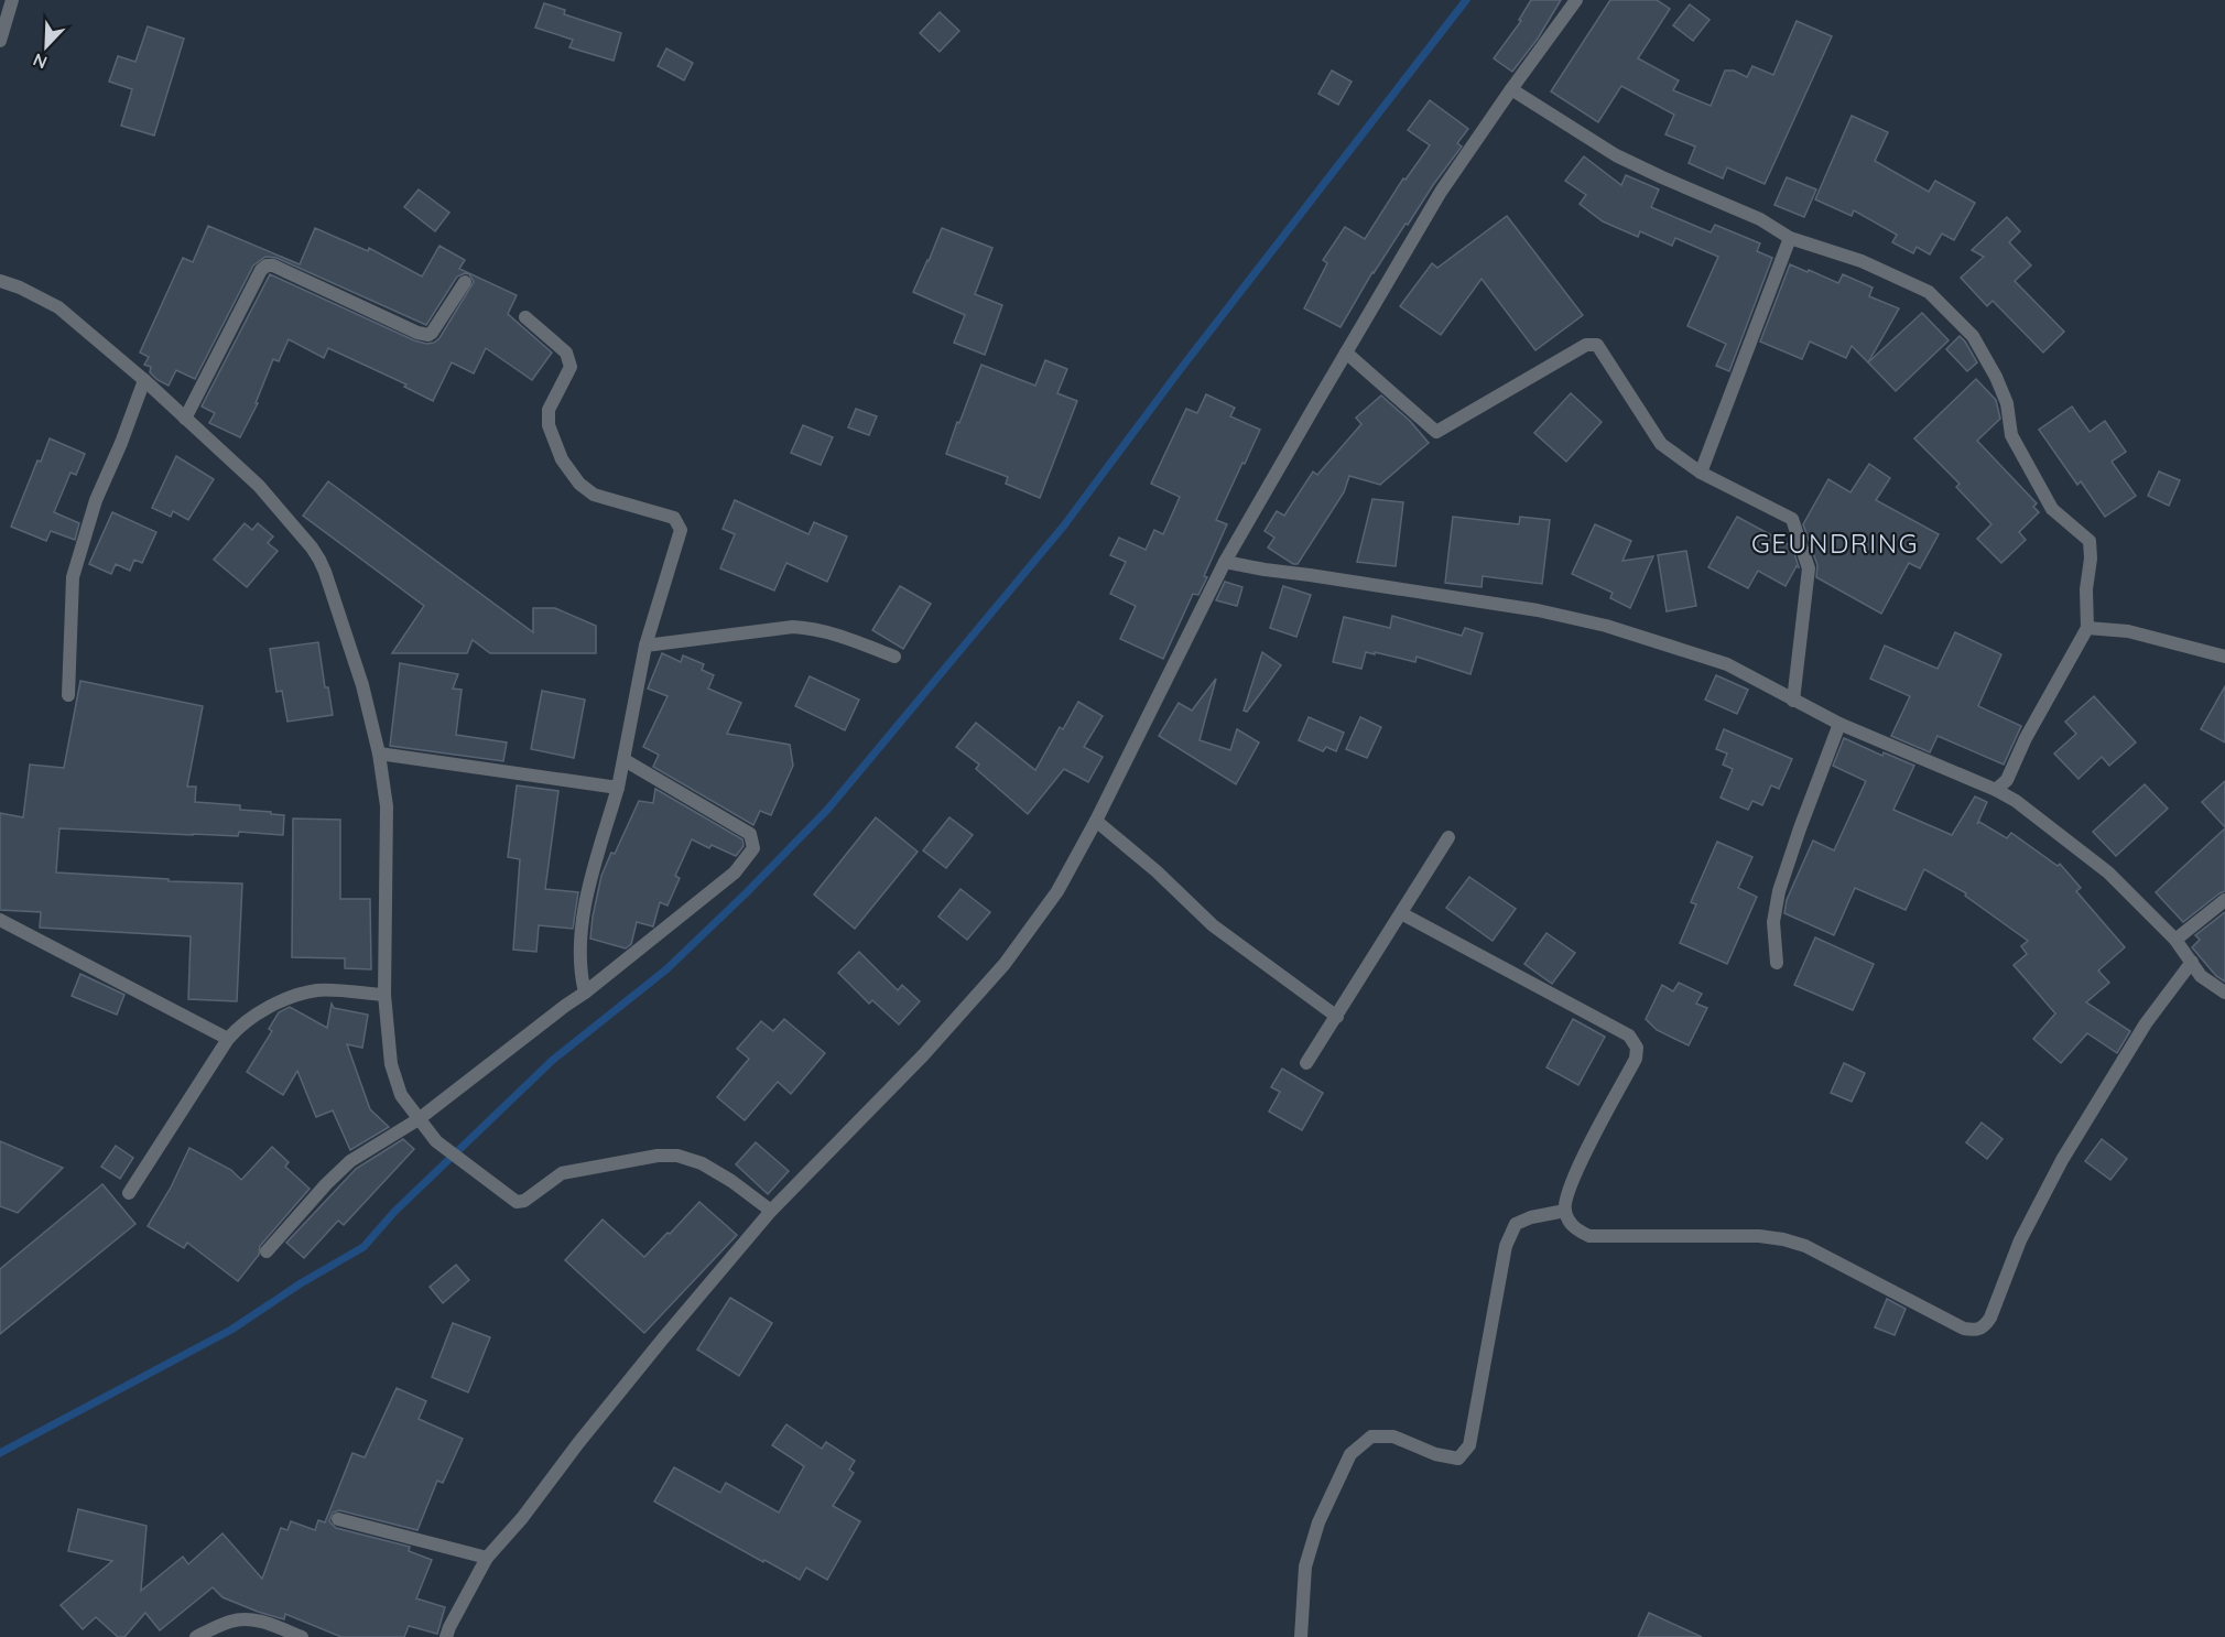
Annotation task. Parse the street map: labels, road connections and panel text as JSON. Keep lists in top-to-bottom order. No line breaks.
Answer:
{"districts":["GEUNDRING"],"north":"bottom left"}
